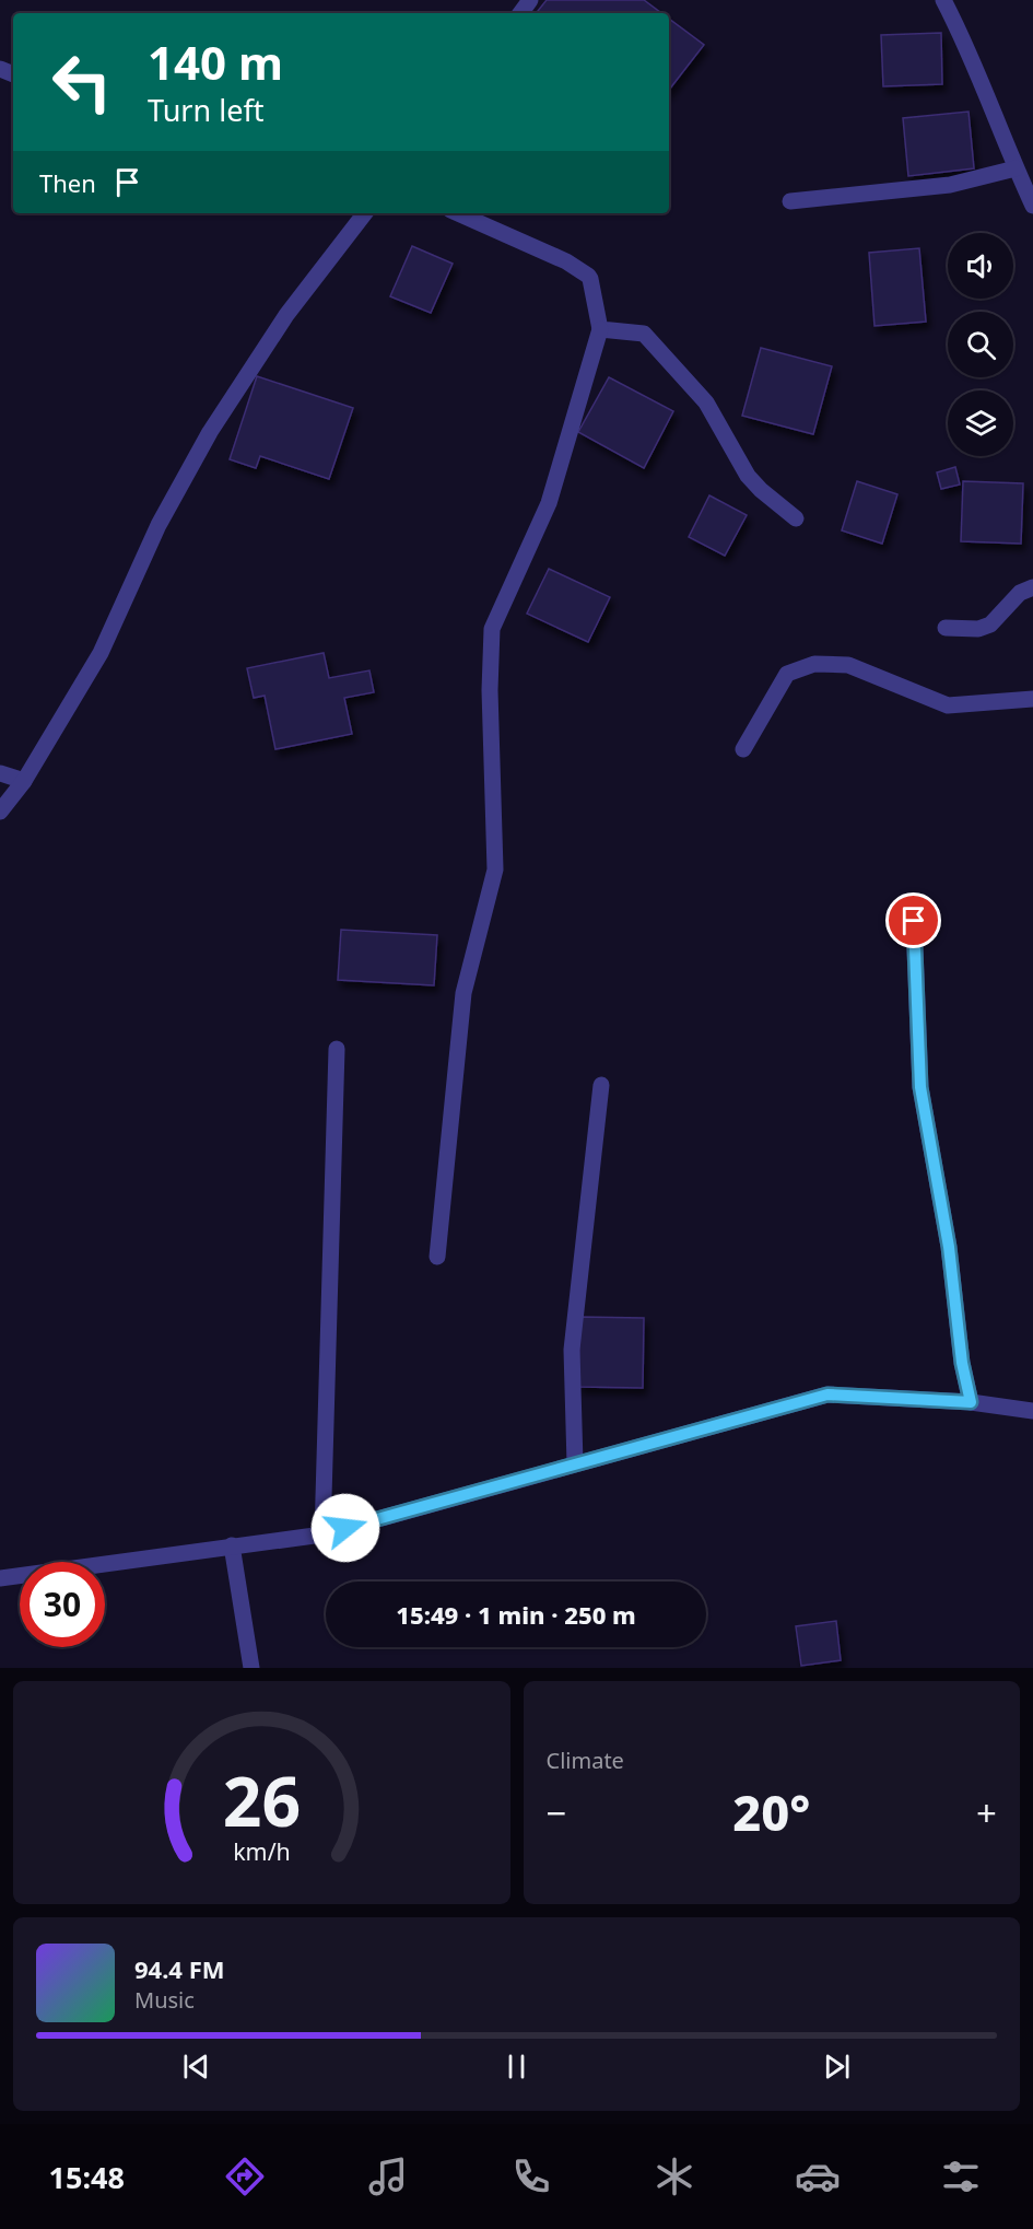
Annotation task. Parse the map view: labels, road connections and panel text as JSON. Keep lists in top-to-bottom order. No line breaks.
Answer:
{"page":{"turn":["140 m","Turn left"],"then":"Then","limit":"30","trip":"15:49 · 1 min · 250 m","tile":"Climate","heat":["−","20°","+"],"song":["94.4 FM","Music"],"tabs":"15:48","gauge":["26","km/h"]}}
